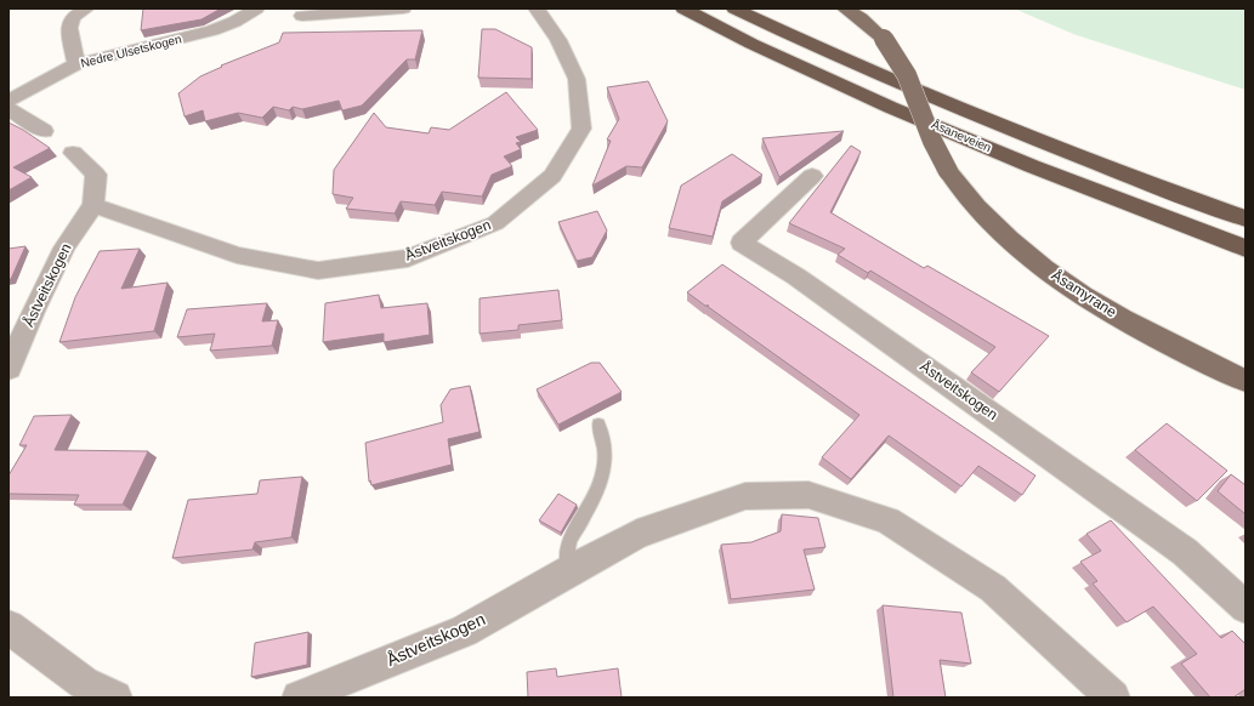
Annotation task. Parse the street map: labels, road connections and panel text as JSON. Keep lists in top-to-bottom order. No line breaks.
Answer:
{"streets":{"highway":["Åsaneveien"],"main road":["Åsamyrane"],"street":["Nedre Ulsetskogen","Åstveitskogen"]}}
